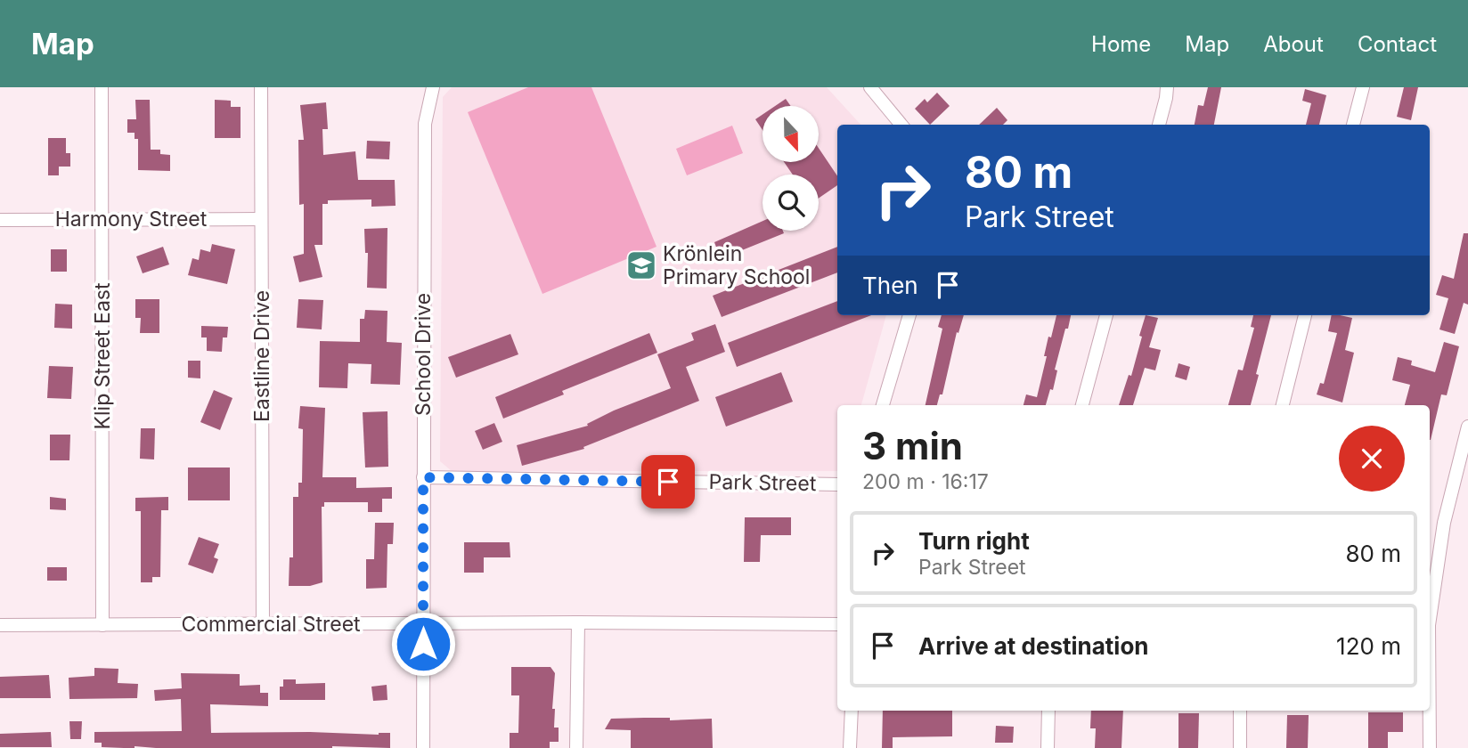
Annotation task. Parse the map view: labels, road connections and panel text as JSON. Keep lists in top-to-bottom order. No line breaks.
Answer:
{"streets":{"street":["Harmony Street","School Drive","Klip Street East","Eastline Drive","Park Street","Commercial Street"]},"crossings":[["Harmony Street","Klip Street East"],["Harmony Street","Eastline Drive"],["School Drive","Park Street"],["School Drive","Commercial Street"],["Klip Street East","Commercial Street"],["Eastline Drive","Commercial Street"]],"places":{"school or university":["Krönlein Primary School"]},"north":"bottom","page":{"header":"Map","nav":["Home","Map","About","Contact"],"turn":["80 m","Park Street"],"then":"Then","heading":["3 min","200 m · 16:17"],"list":[{"name":"Turn right","note":"Park Street","value":"80 m"},{"name":"Arrive at destination","value":"120 m"}]}}
